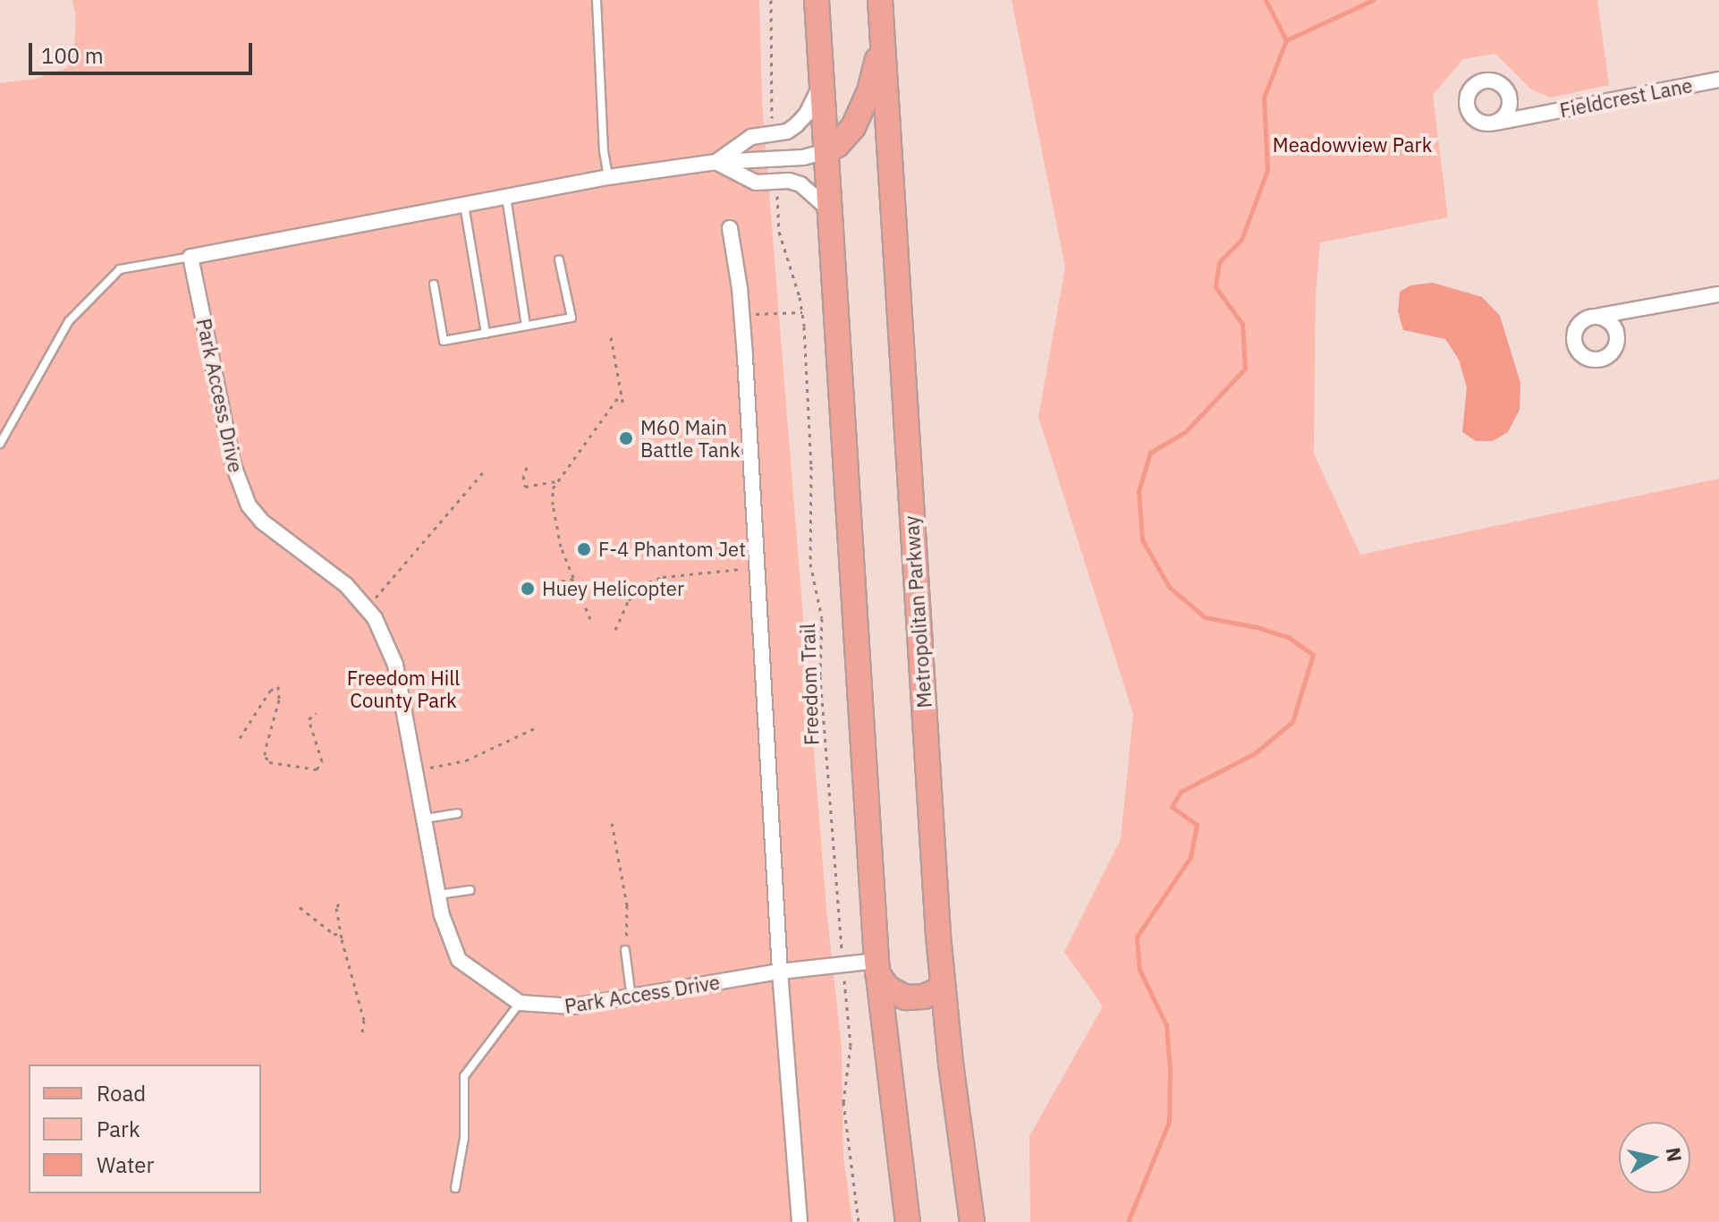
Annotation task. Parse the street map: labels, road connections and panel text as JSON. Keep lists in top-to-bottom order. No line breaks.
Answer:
{"streets":{"main road":["Metropolitan Parkway"],"street":["Fieldcrest Lane","Park Access Drive"],"path":["Freedom Trail"]},"crossings":[["Park Access Drive","Freedom Trail"]],"parks":["Meadowview Park","Freedom Hill County Park"],"places":["M60 Main Battle Tank","F-4 Phantom Jet","Huey Helicopter"],"legend":["Road","Park","Water"],"scale_bar":"100 m","north":"right"}
